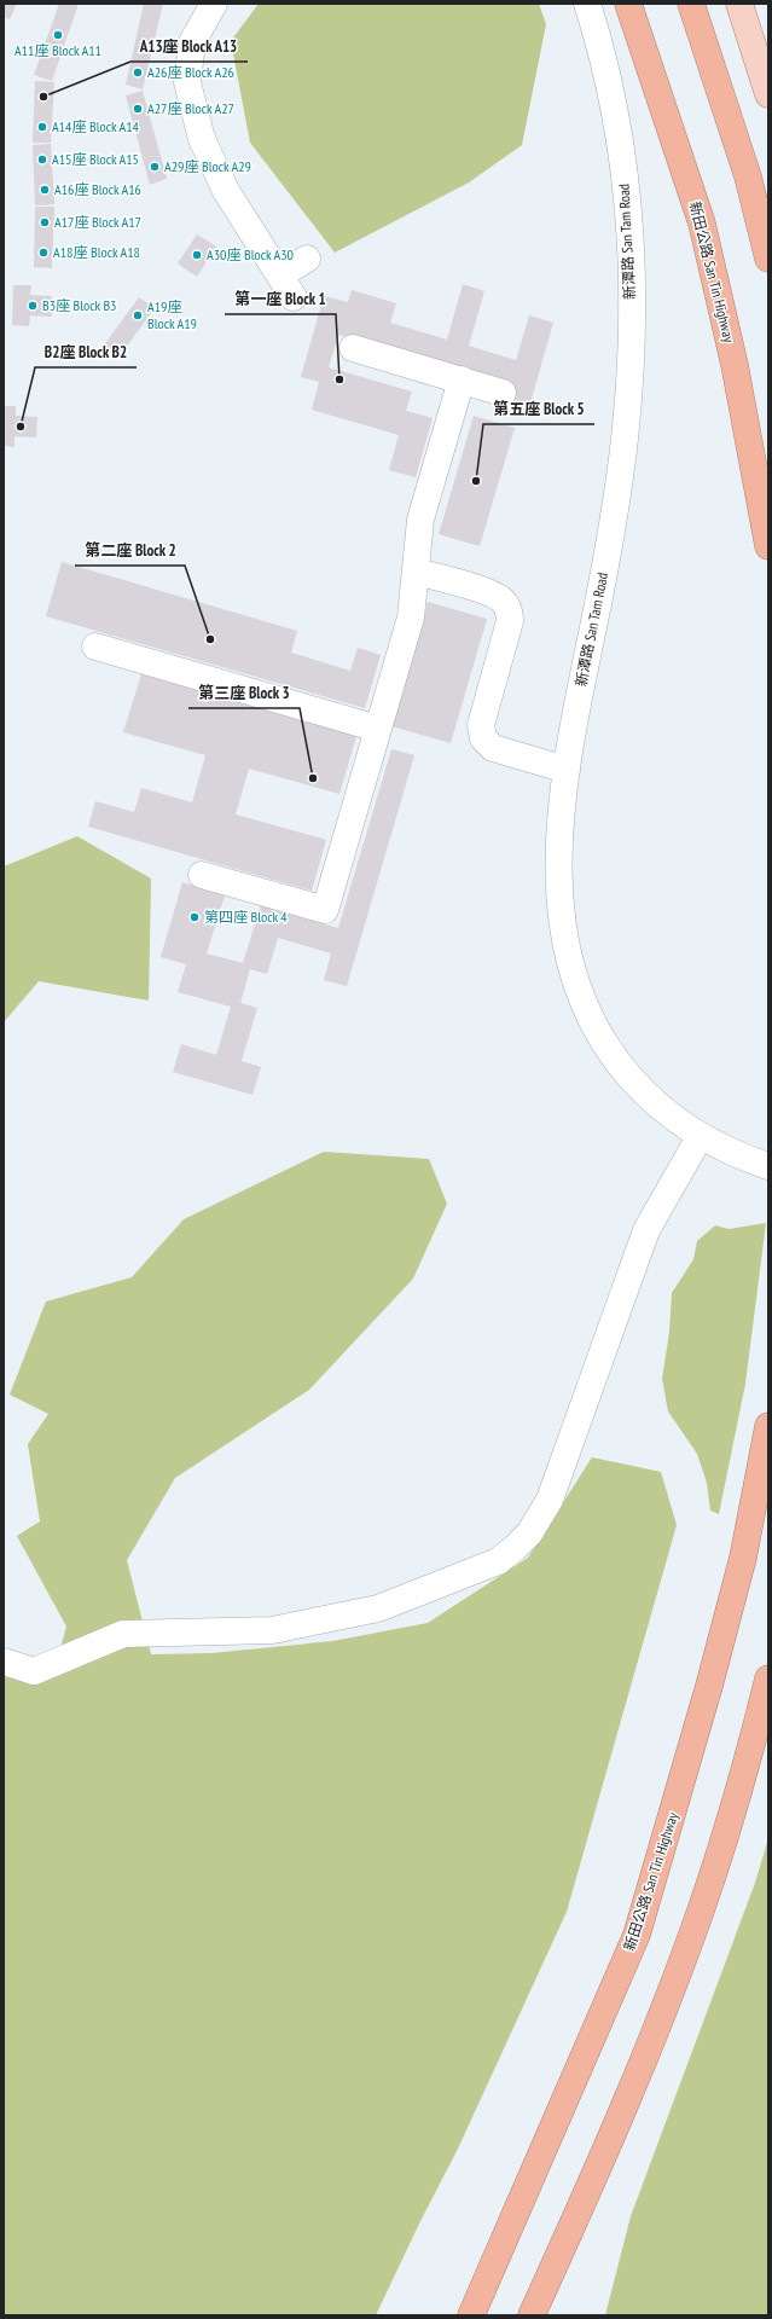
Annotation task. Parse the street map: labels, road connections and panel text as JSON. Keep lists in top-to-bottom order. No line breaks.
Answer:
{"streets":{"highway":["新田公路 San Tin Highway"],"street":["新潭路 San Tam Road"]},"places":["A11座 Block A11","A26座 Block A26","A13座 Block A13","A27座 Block A27","A14座 Block A14","A15座 Block A15","A29座 Block A29","A16座 Block A16","A17座 Block A17","A18座 Block A18","A30座 Block A30","B3座 Block B3","A19座 Block A19","第一座 Block 1","B2座 Block B2","第五座 Block 5","第二座 Block 2","第三座 Block 3","第四座 Block 4"]}
